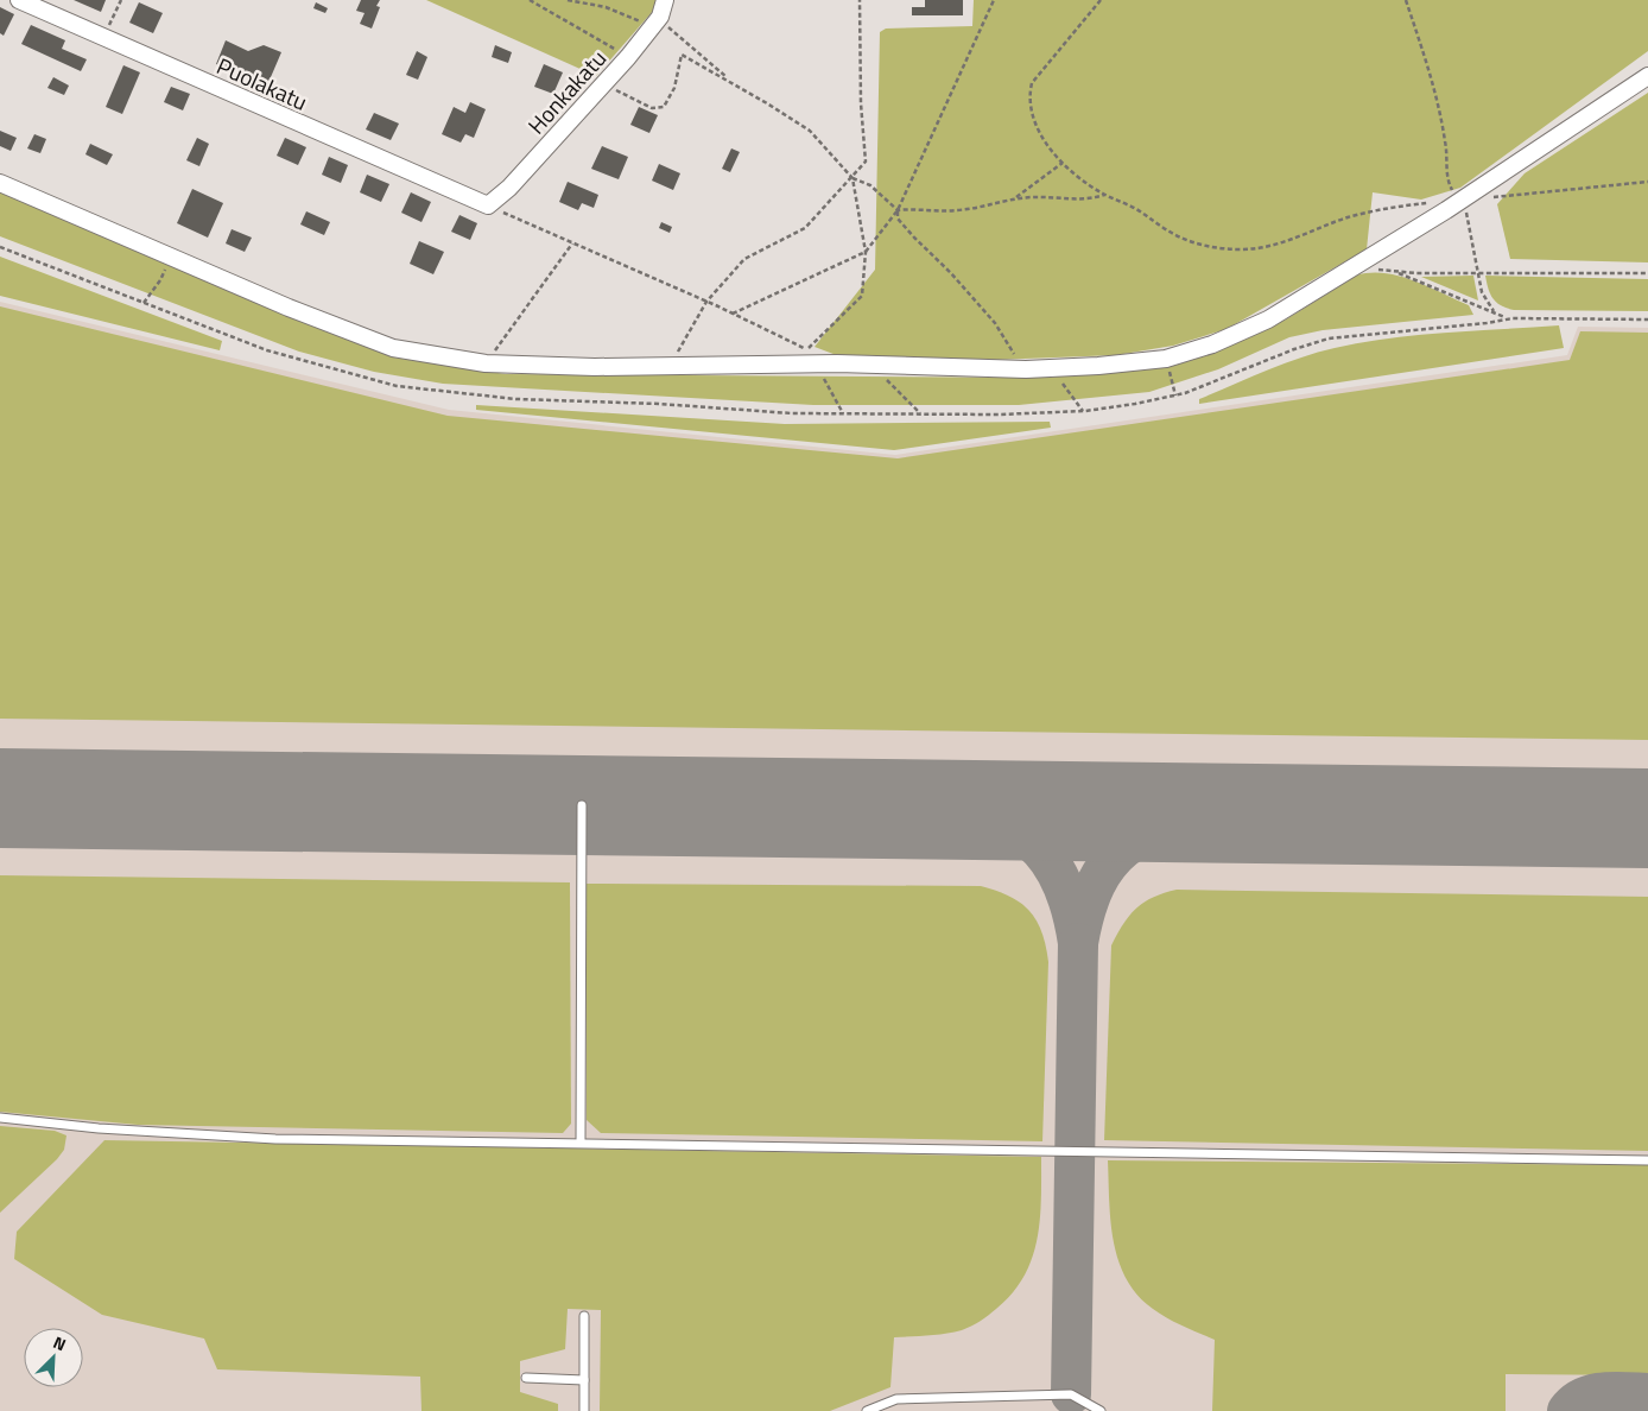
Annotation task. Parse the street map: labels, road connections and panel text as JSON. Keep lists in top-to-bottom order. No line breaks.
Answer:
{"streets":{"street":["Puolakatu","Honkakatu"]},"crossings":[["Puolakatu","Honkakatu"]],"north":"top right"}
